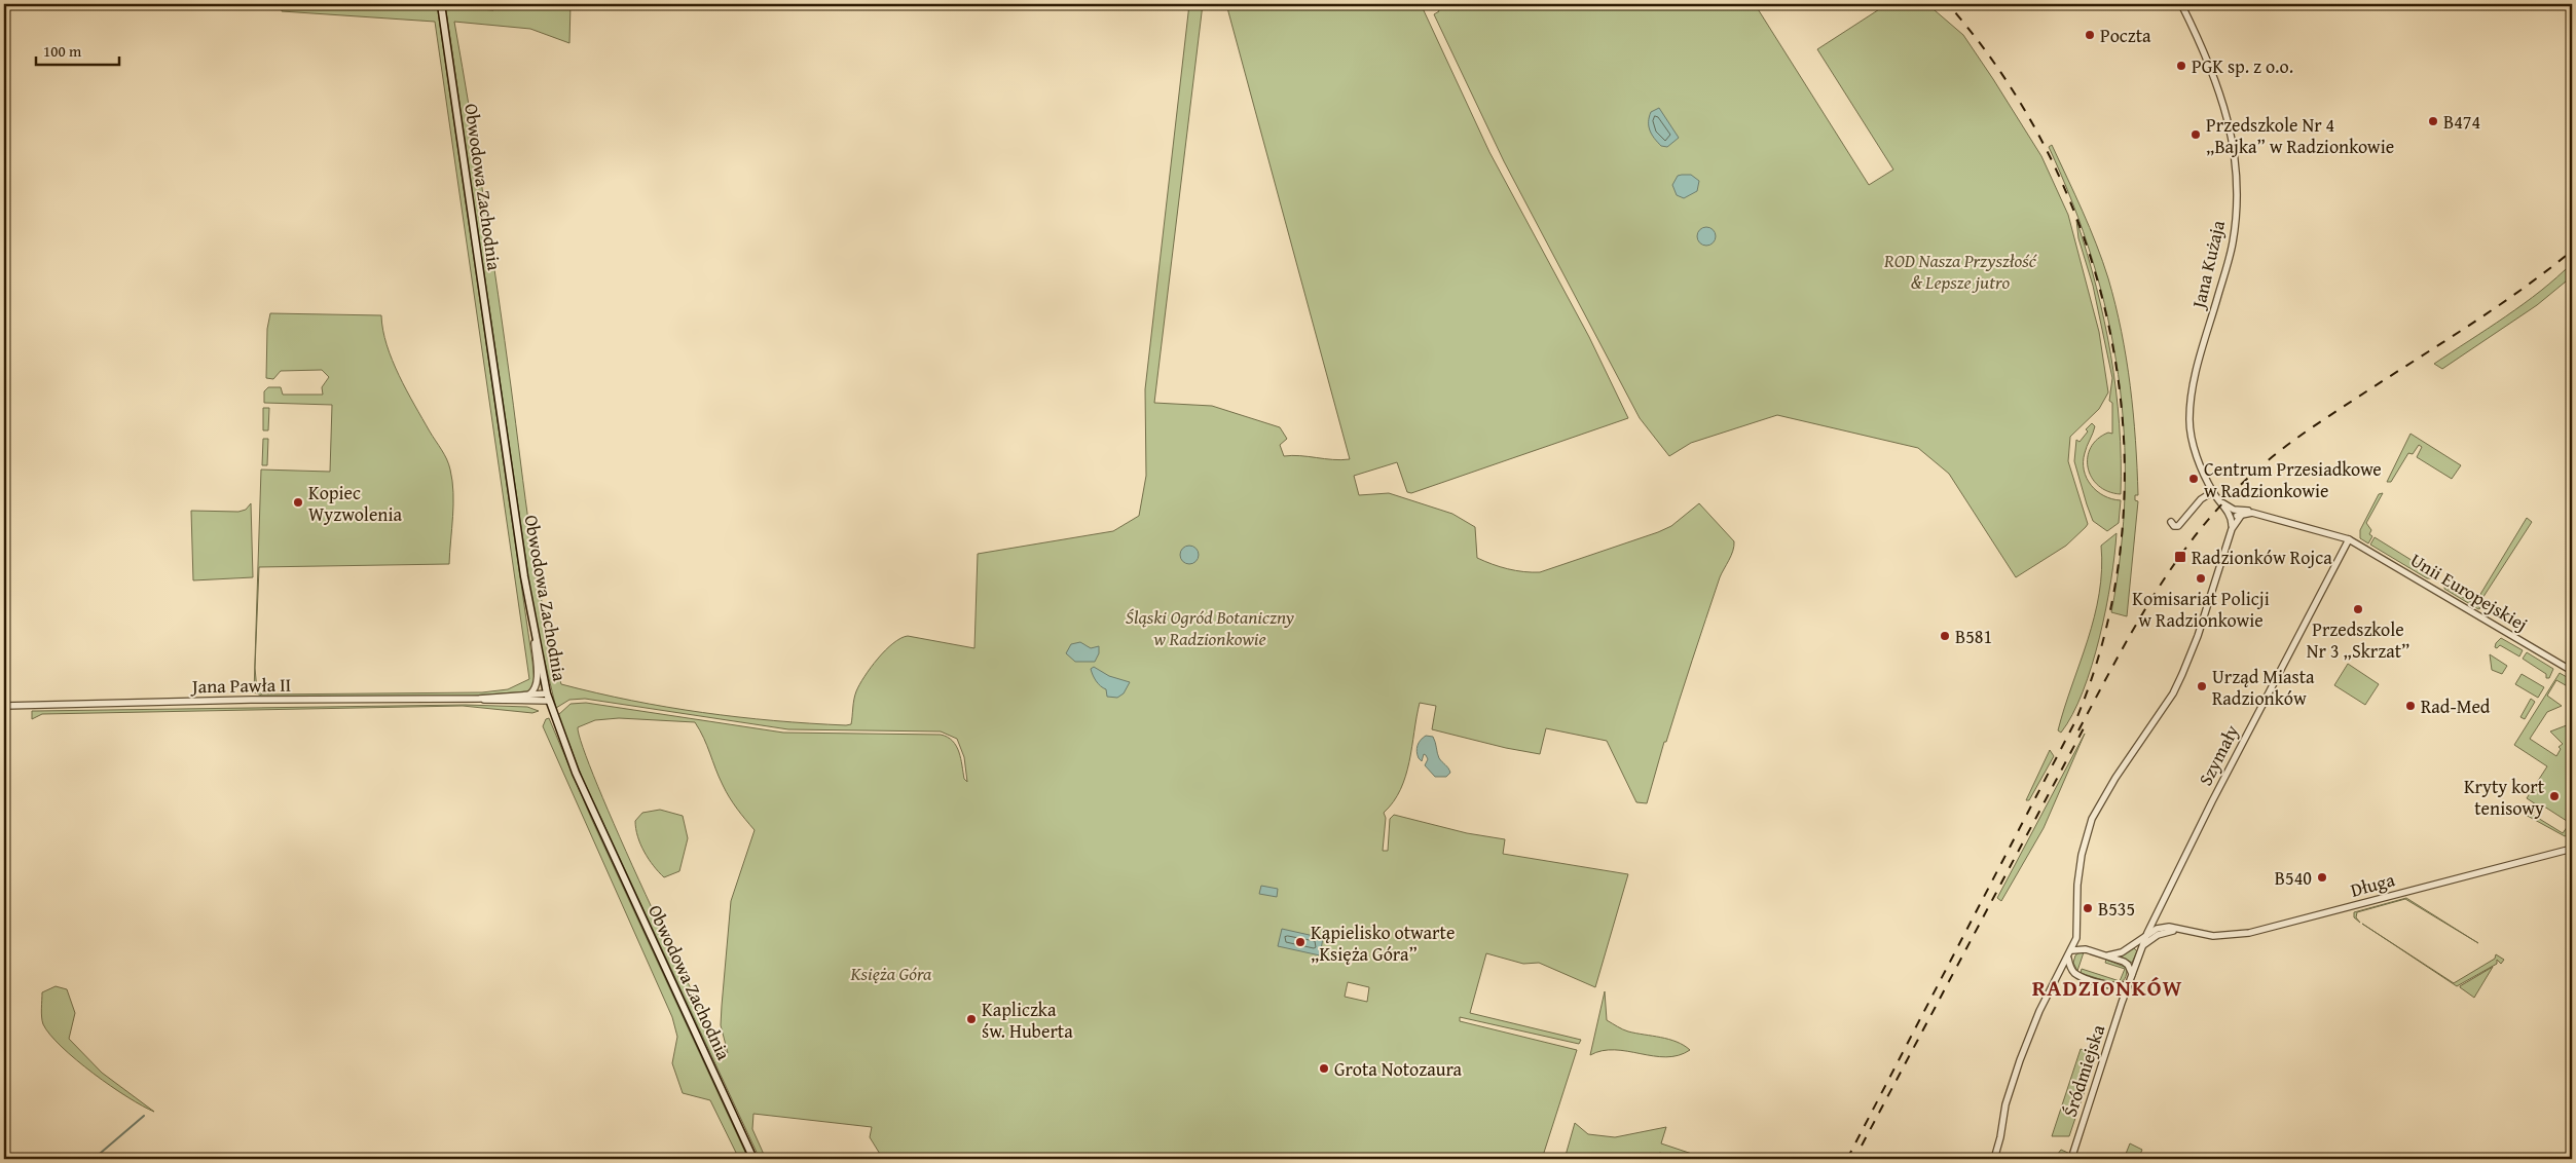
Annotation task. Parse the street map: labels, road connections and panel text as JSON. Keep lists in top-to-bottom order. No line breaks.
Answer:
{"streets":{"main road":["Obwodowa Zachodnia"],"street":["Jana Kużaja","Unii Europejskiej","Jana Pawła II","Szymały","Długa","Śródmiejska"]},"crossings":[["Obwodowa Zachodnia","Jana Pawła II"],["Unii Europejskiej","Szymały"],["Szymały","Śródmiejska"],["Długa","Śródmiejska"]],"districts":["RADZIONKÓW"],"parks":["ROD Nasza Przyszłość & Lepsze jutro","Śląski Ogród Botaniczny w Radzionkowie","Księża Góra"],"places":{"other":["Poczta","PGK sp. z o.o.","B474","Przedszkole Nr 4 „Bajka” w Radzionkowie","Centrum Przesiadkowe w Radzionkowie","Kopiec Wyzwolenia","Komisariat Policji w Radzionkowie","Przedszkole Nr 3 „Skrzat”","B581","Urząd Miasta Radzionków","Rad-Med","Kryty kort tenisowy","B540","B535","Kąpielisko otwarte „Księża Góra”","Kapliczka św. Huberta","Grota Notozaura"],"transit":["Radzionków Rojca"]},"scale_bar":"100 m"}
